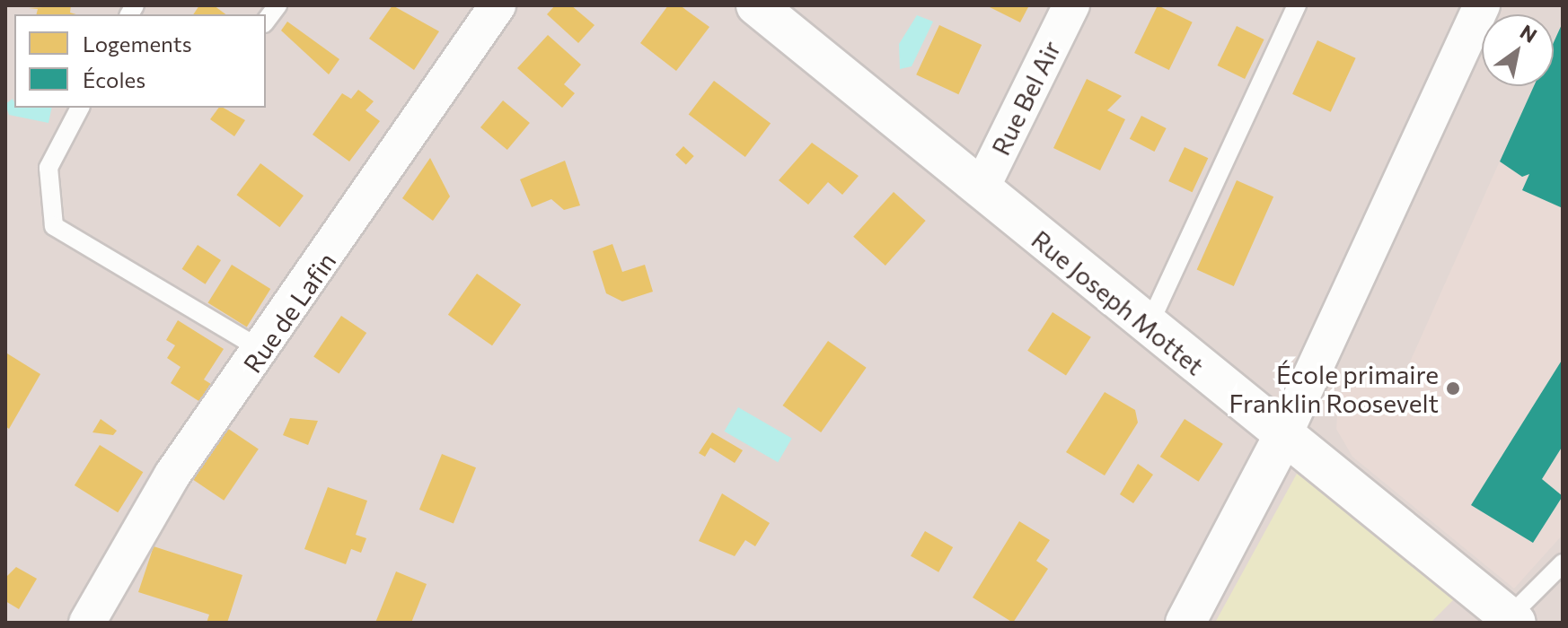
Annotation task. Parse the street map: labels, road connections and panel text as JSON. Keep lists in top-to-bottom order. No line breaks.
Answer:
{"streets":{"street":["Rue Bel Air","Rue Joseph Mottet","Rue de Lafin"]},"crossings":[["Rue Bel Air","Rue Joseph Mottet"]],"places":["École primaire Franklin Roosevelt"],"legend":["Logements","Écoles"],"north":"top right"}
